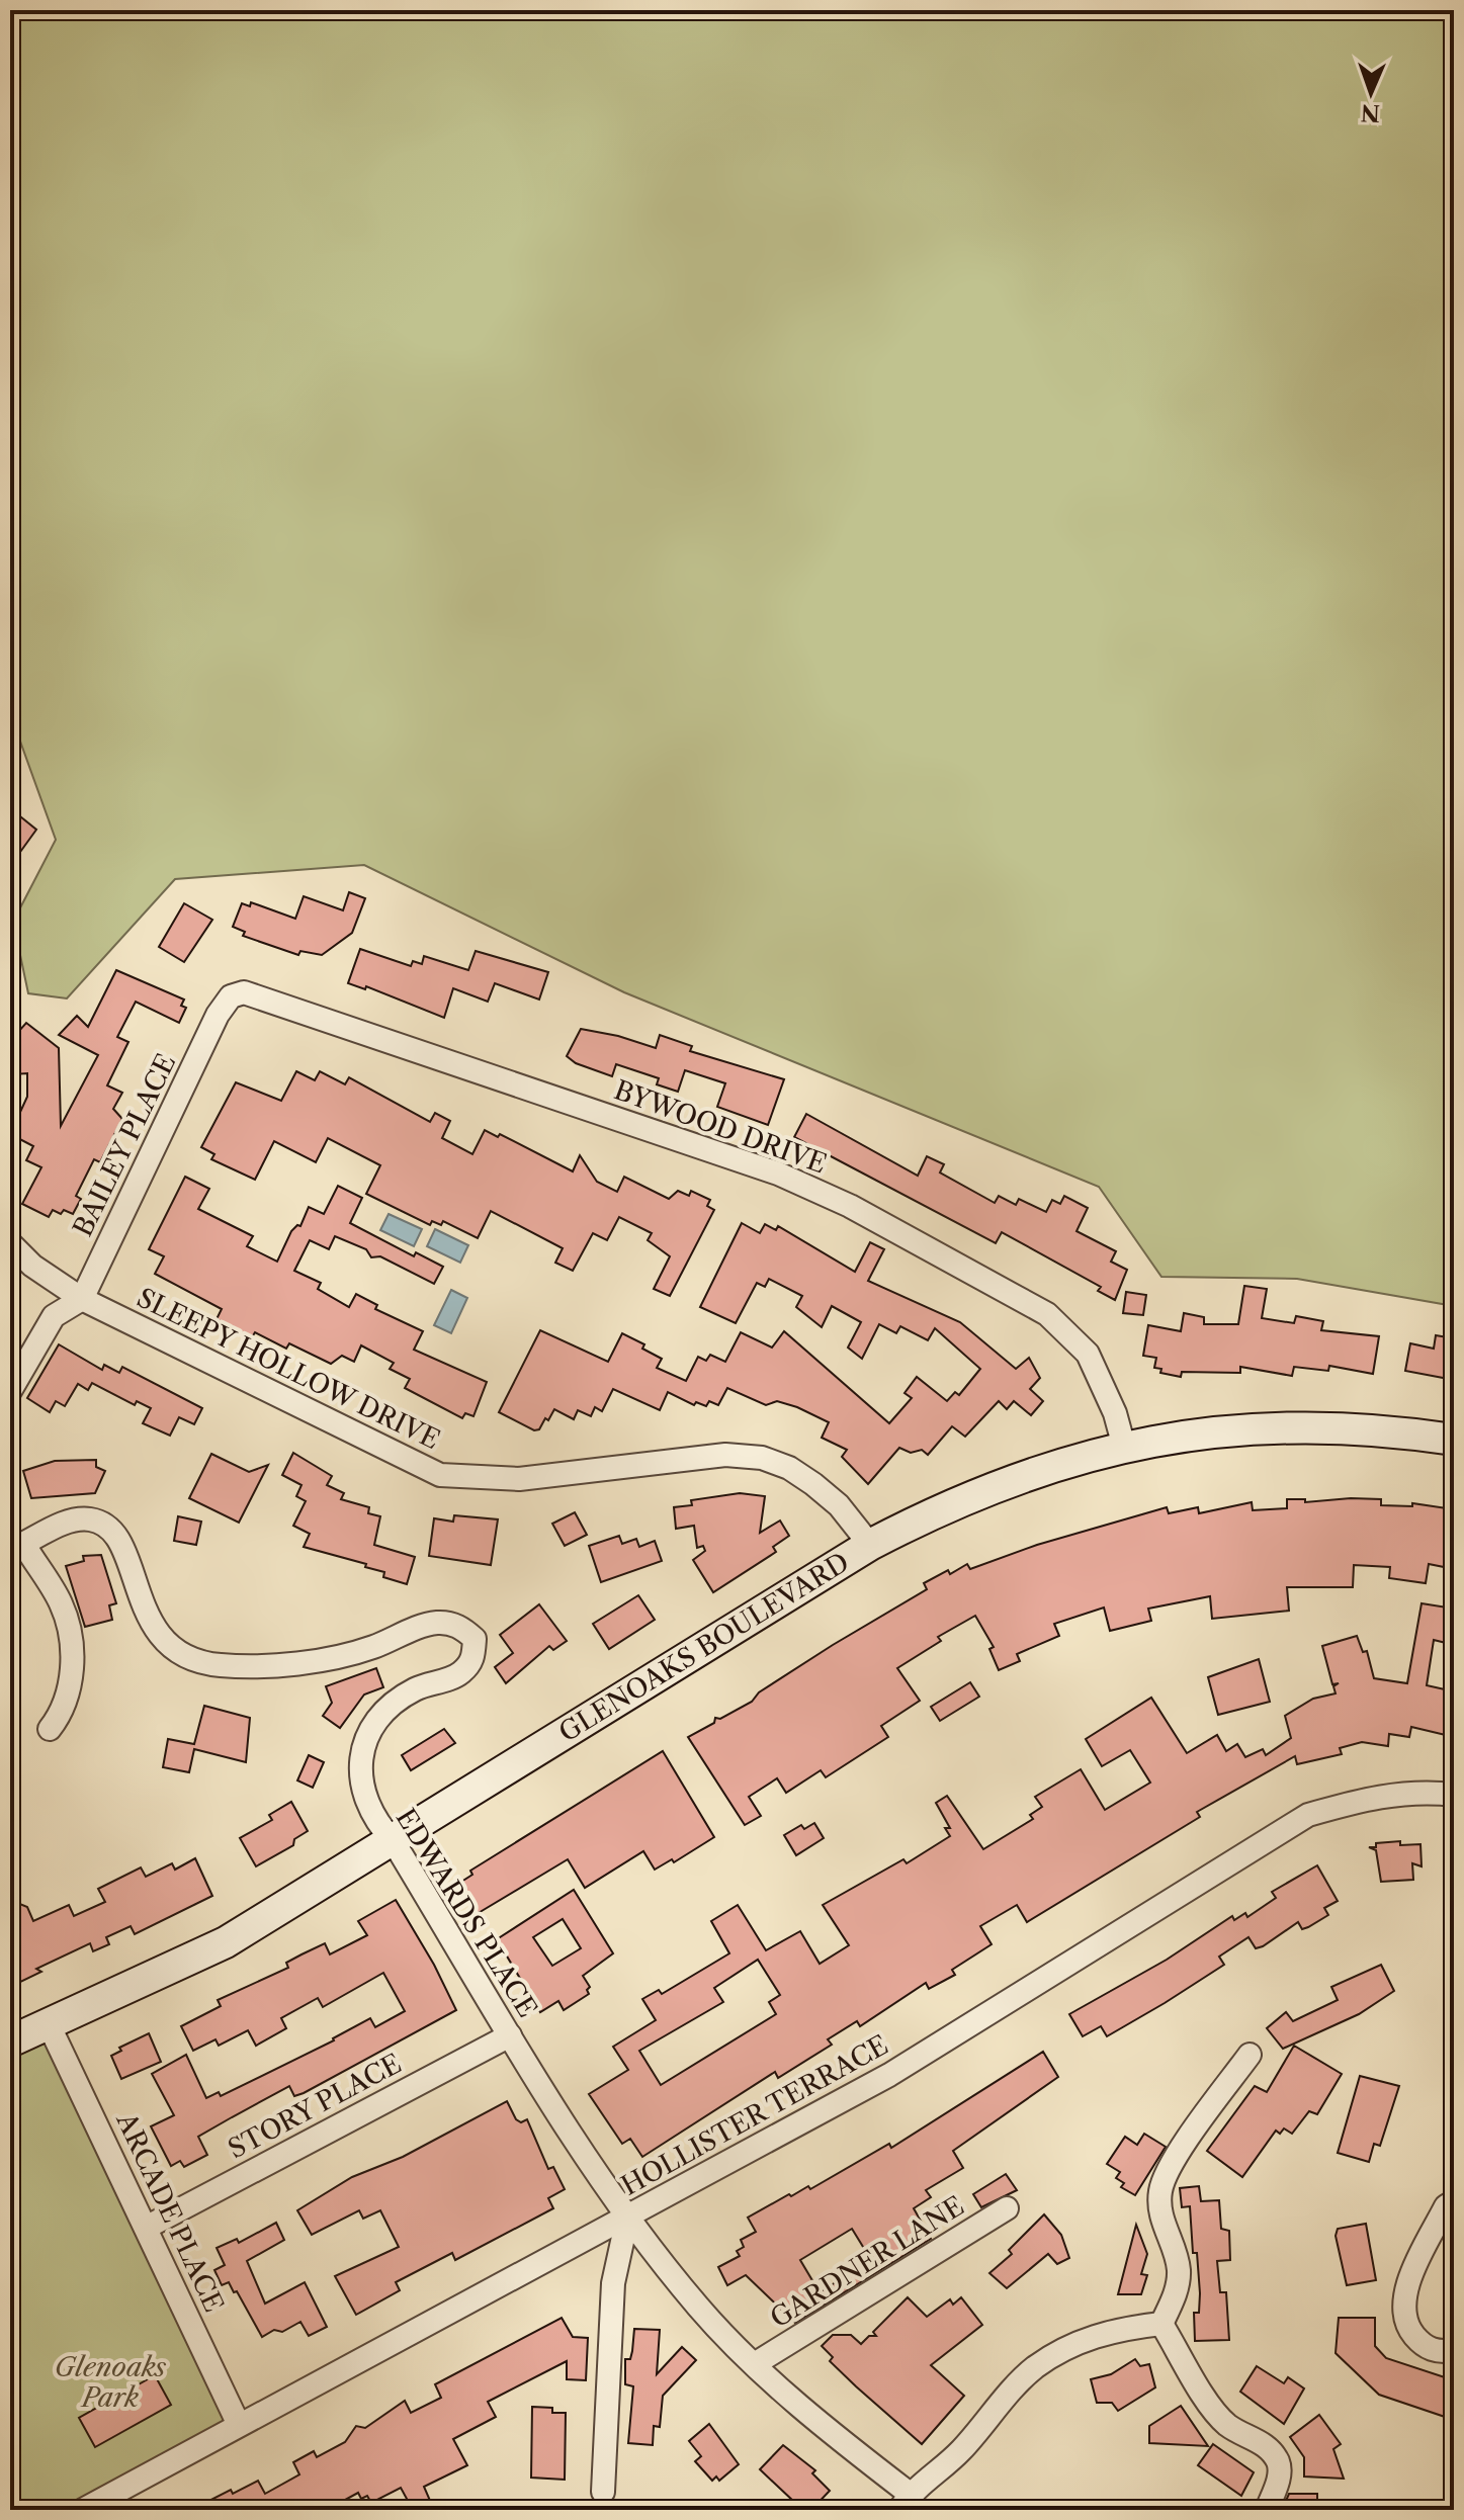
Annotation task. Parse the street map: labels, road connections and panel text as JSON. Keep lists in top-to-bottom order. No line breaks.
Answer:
{"streets":{"street":["BYWOOD DRIVE","BAILEY PLACE","SLEEPY HOLLOW DRIVE","GLENOAKS BOULEVARD","EDWARDS PLACE","STORY PLACE","HOLLISTER TERRACE","ARCADE PLACE","GARDNER LANE"]},"crossings":[["BYWOOD DRIVE","BAILEY PLACE"],["BYWOOD DRIVE","GLENOAKS BOULEVARD"],["BAILEY PLACE","SLEEPY HOLLOW DRIVE"],["SLEEPY HOLLOW DRIVE","GLENOAKS BOULEVARD"],["GLENOAKS BOULEVARD","EDWARDS PLACE"],["GLENOAKS BOULEVARD","ARCADE PLACE"],["EDWARDS PLACE","STORY PLACE"],["EDWARDS PLACE","HOLLISTER TERRACE"],["EDWARDS PLACE","GARDNER LANE"],["STORY PLACE","ARCADE PLACE"],["HOLLISTER TERRACE","ARCADE PLACE"]],"parks":["Glenoaks Park"],"north":"bottom"}
